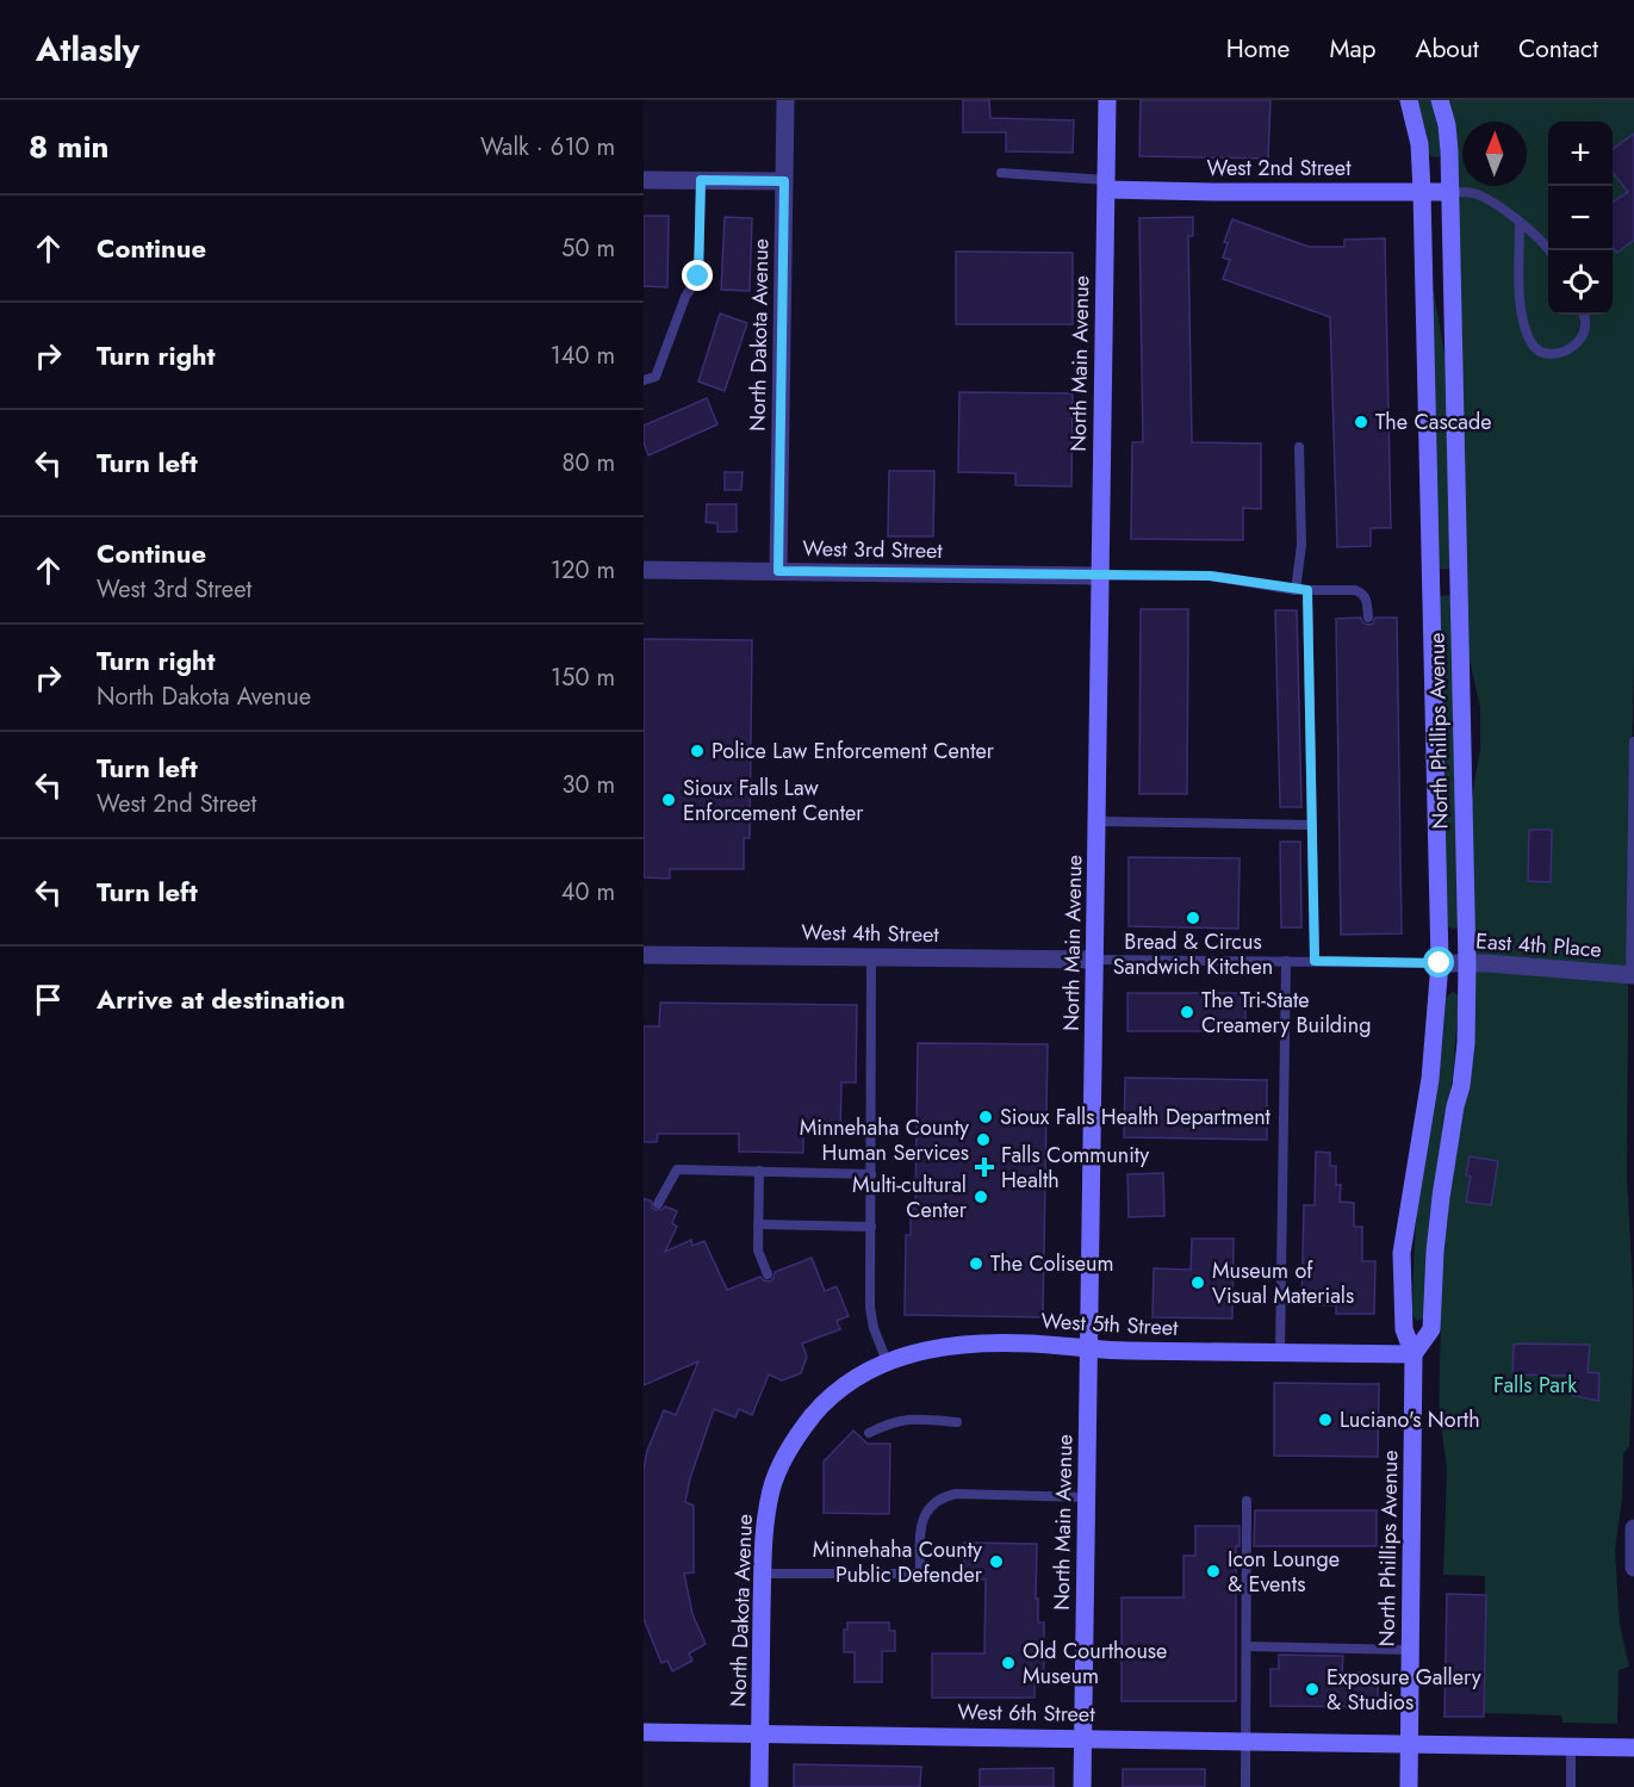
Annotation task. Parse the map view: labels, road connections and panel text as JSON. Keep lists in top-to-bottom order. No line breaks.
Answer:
{"streets":{"street":["West 2nd Street","North Dakota Avenue","North Main Avenue","West 3rd Street","North Phillips Avenue","West 4th Street","East 4th Place","West 5th Street","West 6th Street"]},"crossings":[["West 2nd Street","North Main Avenue"],["West 2nd Street","North Phillips Avenue"],["North Dakota Avenue","West 3rd Street"],["North Dakota Avenue","West 5th Street"],["North Dakota Avenue","West 6th Street"],["North Main Avenue","West 3rd Street"],["North Main Avenue","West 4th Street"],["North Main Avenue","West 5th Street"],["North Main Avenue","West 6th Street"],["North Phillips Avenue","East 4th Place"],["North Phillips Avenue","West 5th Street"],["North Phillips Avenue","West 6th Street"]],"parks":["Falls Park"],"places":{"other":["The Cascade","Police Law Enforcement Center","Sioux Falls Law Enforcement Center","Bread & Circus Sandwich Kitchen","The Tri-State Creamery Building","Sioux Falls Health Department","Minnehaha County Human Services","Multi-cultural Center","The Coliseum","Museum of Visual Materials","Luciano's North","Minnehaha County Public Defender","Icon Lounge & Events","Old Courthouse Museum","Exposure Gallery & Studios"],"health":["Falls Community Health"]},"north":"top","page":{"header":"Atlasly","nav":["Home","Map","About","Contact"],"heading":["8 min","Walk · 610 m"],"map_buttons":["+","−"],"list":[["Continue","50 m"],["Turn right","140 m"],["Turn left","80 m"],["Continue","West 3rd Street","120 m"],["Turn right","North Dakota Avenue","150 m"],["Turn left","West 2nd Street","30 m"],["Turn left","40 m"],"Arrive at destination"]}}
